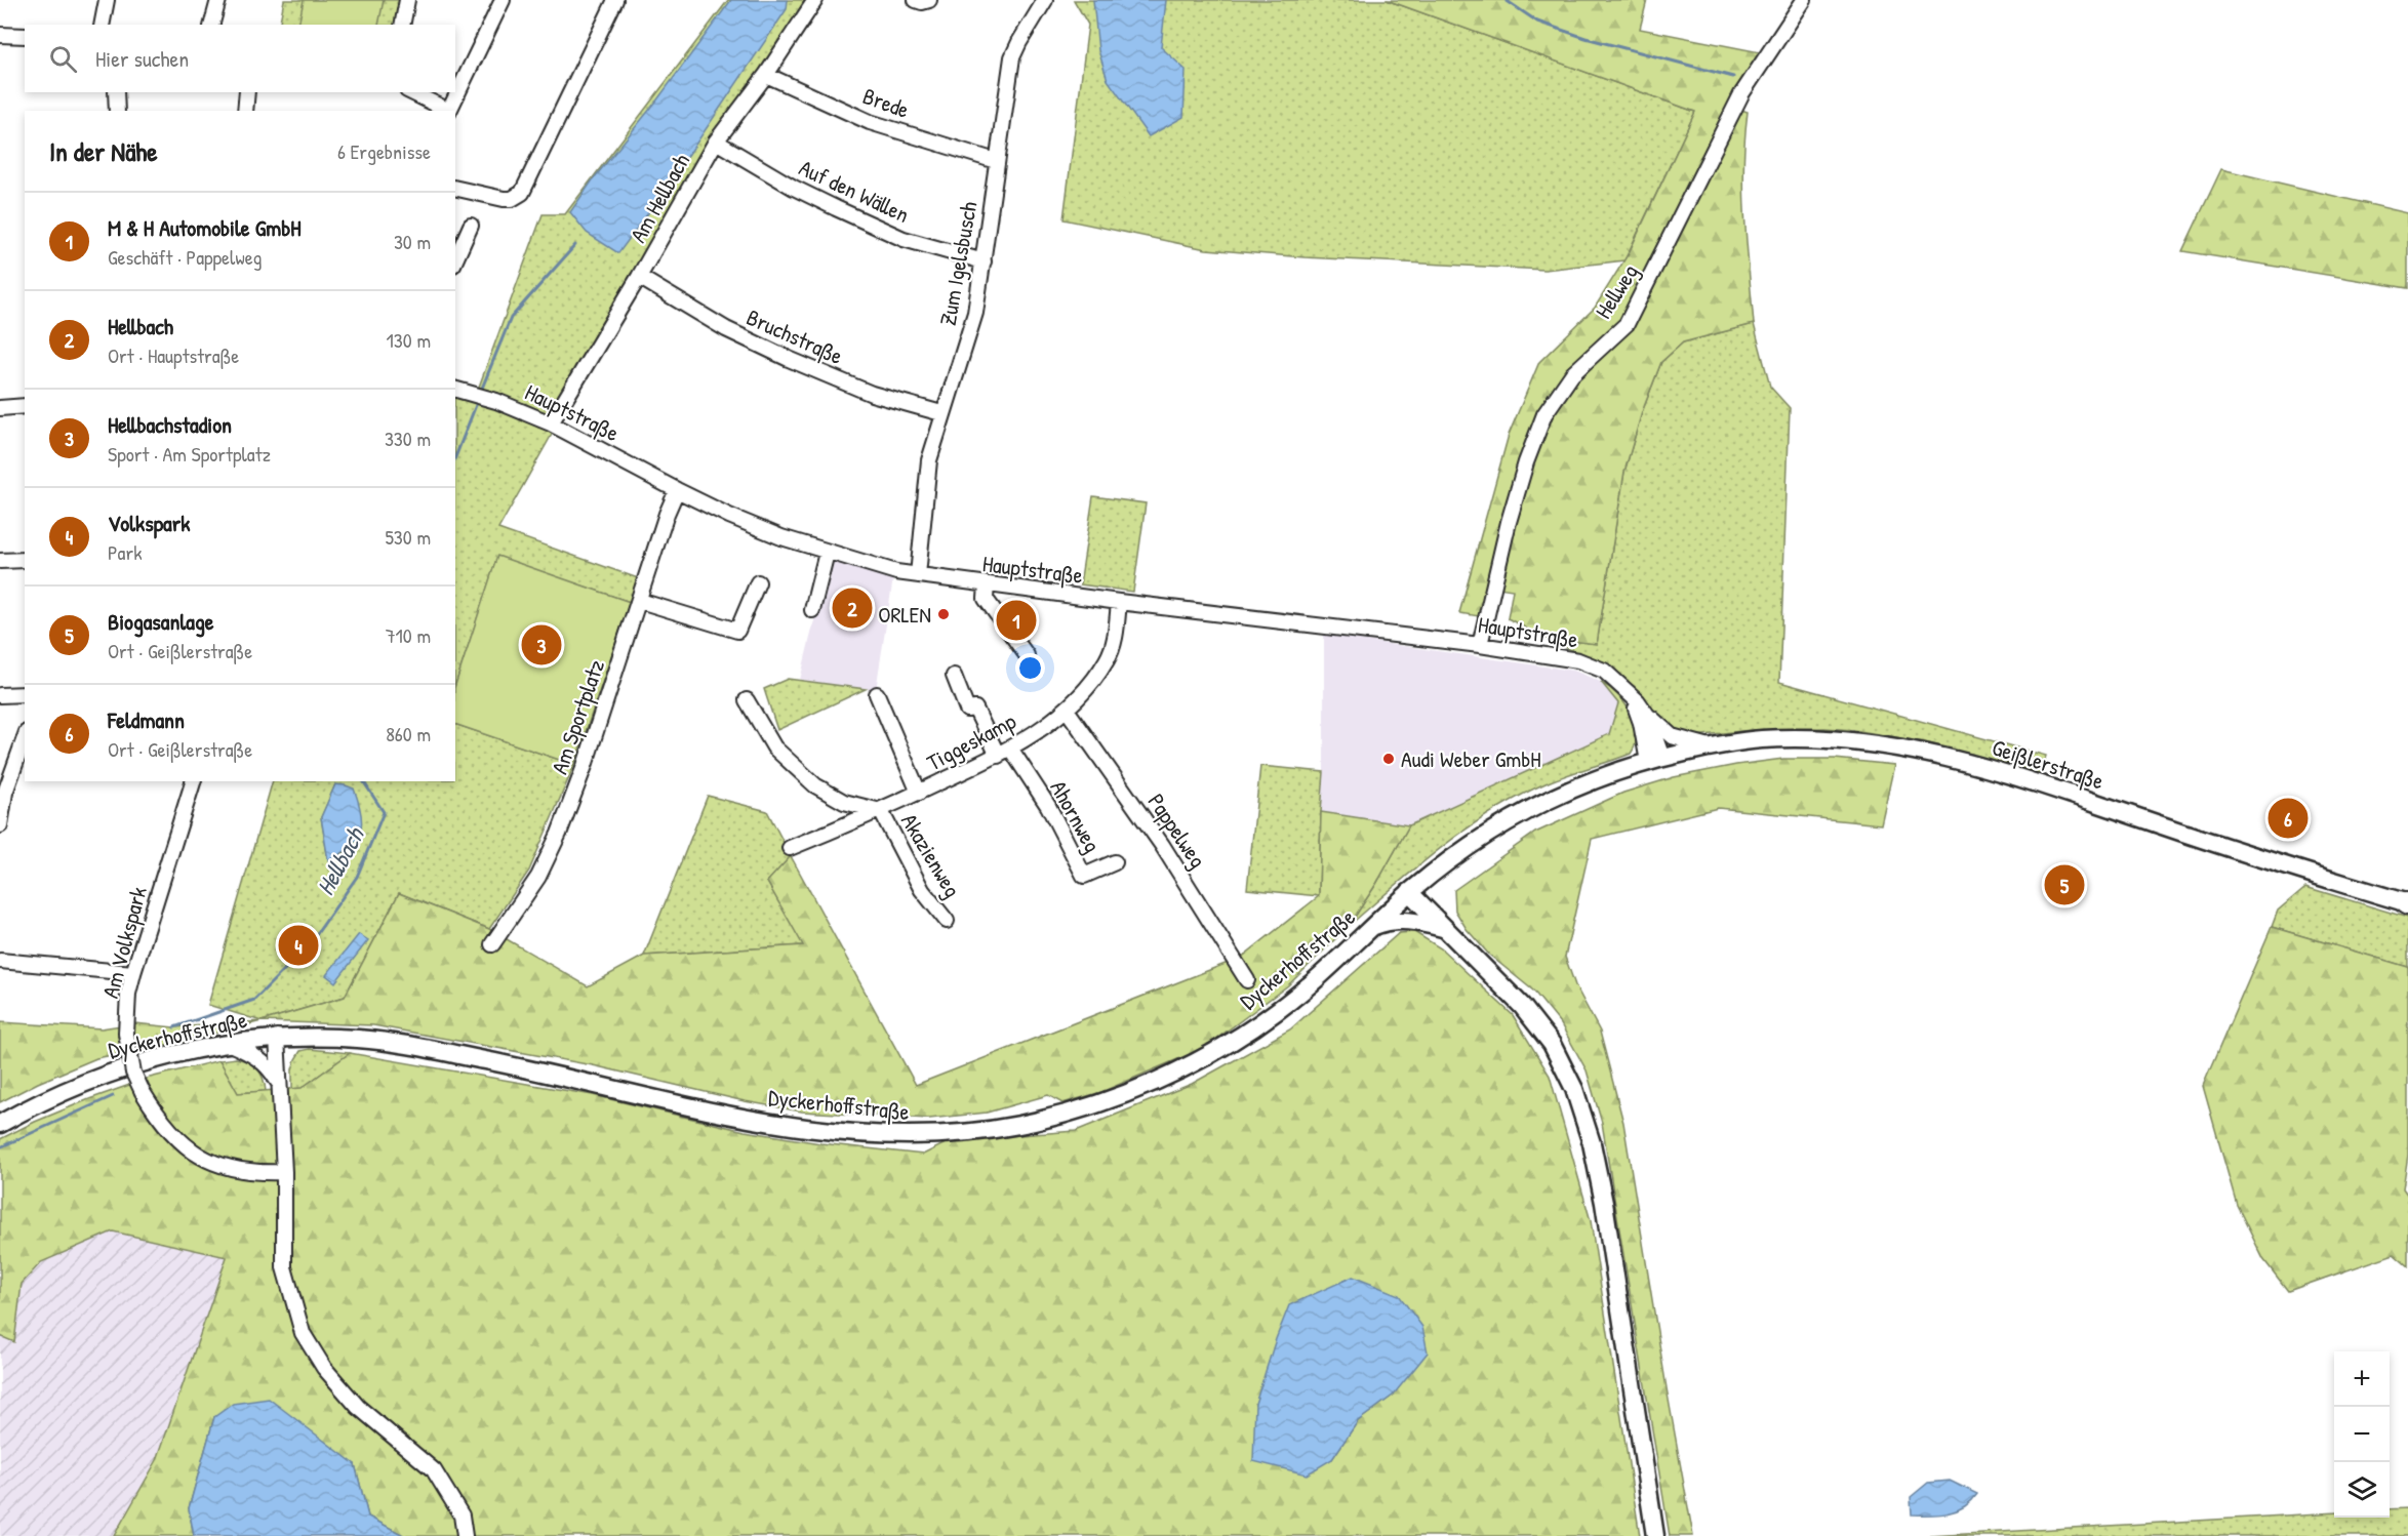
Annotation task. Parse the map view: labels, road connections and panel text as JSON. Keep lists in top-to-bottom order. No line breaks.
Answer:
{"streets":{"main road":["Geißlerstraße","Dyckerhoffstraße"],"street":["Brede","Auf den Wällen","Am Hellbach","Zum Igelsbusch","Hellweg","Bruchstraße","Hauptstraße","Am Sportplatz","Tiggeskamp","Ahornweg","Pappelweg","Akazienweg","Am Volkspark"]},"crossings":[["Brede","Am Hellbach"],["Brede","Zum Igelsbusch"],["Auf den Wällen","Am Hellbach"],["Auf den Wällen","Zum Igelsbusch"],["Am Hellbach","Bruchstraße"],["Am Hellbach","Hauptstraße"],["Zum Igelsbusch","Bruchstraße"],["Zum Igelsbusch","Hauptstraße"],["Hellweg","Hauptstraße"],["Hauptstraße","Am Sportplatz"],["Hauptstraße","Tiggeskamp"],["Hauptstraße","Geißlerstraße"],["Hauptstraße","Dyckerhoffstraße"],["Tiggeskamp","Ahornweg"],["Tiggeskamp","Pappelweg"],["Tiggeskamp","Akazienweg"],["Geißlerstraße","Dyckerhoffstraße"]],"water":["Hellbach"],"places":["ORLEN","Audi Weber GmbH"],"page":{"search":"Hier suchen","heading":["In der Nähe","6 Ergebnisse"],"list":[{"mark":"1","name":"M & H Automobile GmbH","note":"Geschäft · Pappelweg","value":"30 m"},{"mark":"2","name":"Hellbach","note":"Ort · Hauptstraße","value":"130 m"},{"mark":"3","name":"Hellbachstadion","note":"Sport · Am Sportplatz","value":"330 m"},{"mark":"4","name":"Volkspark","note":"Park","value":"530 m"},{"mark":"5","name":"Biogasanlage","note":"Ort · Geißlerstraße","value":"710 m"},{"mark":"6","name":"Feldmann","note":"Ort · Geißlerstraße","value":"860 m"}],"pins":["2","1","3","6","5","4"],"map_buttons":["+","−"]}}
